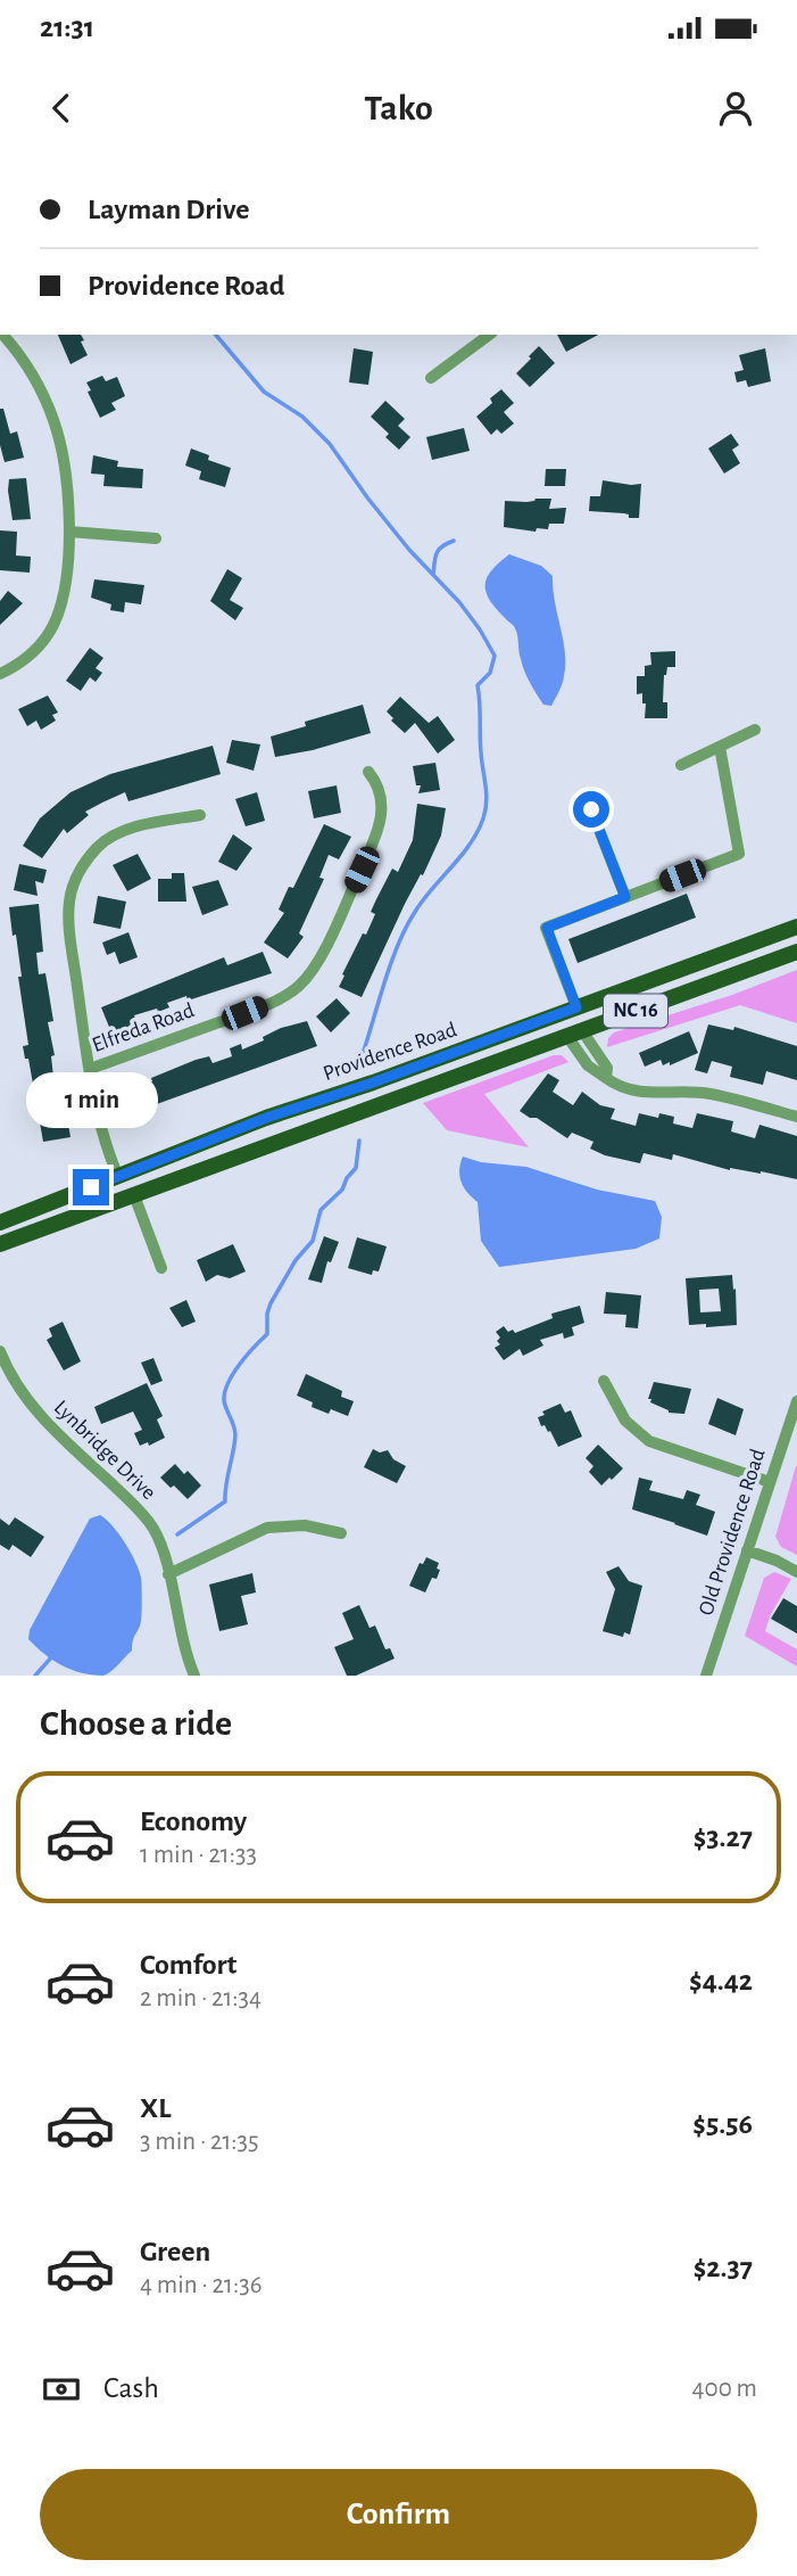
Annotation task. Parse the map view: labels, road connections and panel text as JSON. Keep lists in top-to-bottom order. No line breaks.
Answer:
{"streets":{"main road":["NC 16","Providence Road"],"street":["Elfreda Road","Lynbridge Drive","Old Providence Road"]},"page":{"status":"21:31","header":"Tako","banner":["Layman Drive","Providence Road"],"bubble":"1 min","heading":"Choose a ride","list":[{"name":"Economy","note":"1 min · 21:33","value":"$3.27"},{"name":"Comfort","note":"2 min · 21:34","value":"$4.42"},{"name":"XL","note":"3 min · 21:35","value":"$5.56"},{"name":"Green","note":"4 min · 21:36","value":"$2.37"}],"pay":["Cash","400 m"],"buttons":"Confirm"}}
